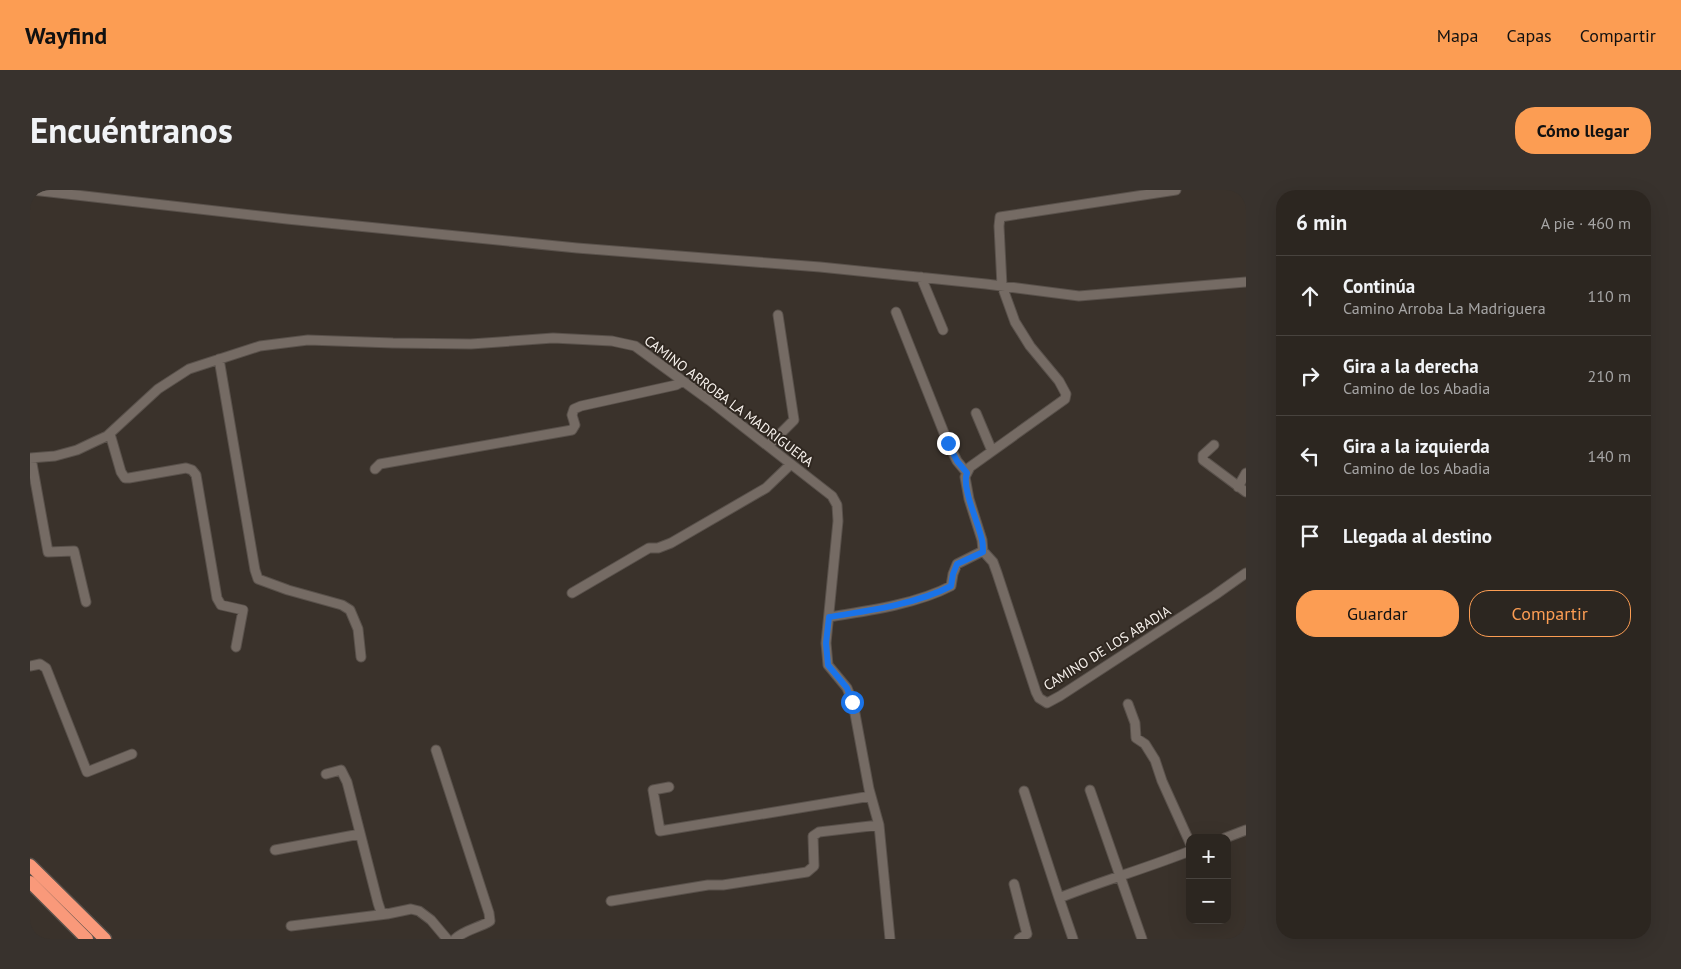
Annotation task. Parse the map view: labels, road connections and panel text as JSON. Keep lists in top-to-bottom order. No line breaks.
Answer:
{"streets":{"street":["CAMINO ARROBA LA MADRIGUERA","CAMINO DE LOS ABADIA"]},"page":{"header":"Wayfind","nav":["Mapa","Capas","Compartir"],"title":"Encuéntranos","buttons":["Cómo llegar",["Guardar","Compartir"]],"heading":["6 min","A pie · 460 m"],"list":[["Continúa","Camino Arroba La Madriguera","110 m"],["Gira a la derecha","Camino de los Abadia","210 m"],["Gira a la izquierda","Camino de los Abadia","140 m"],"Llegada al destino"],"map_buttons":["+","−"]}}
